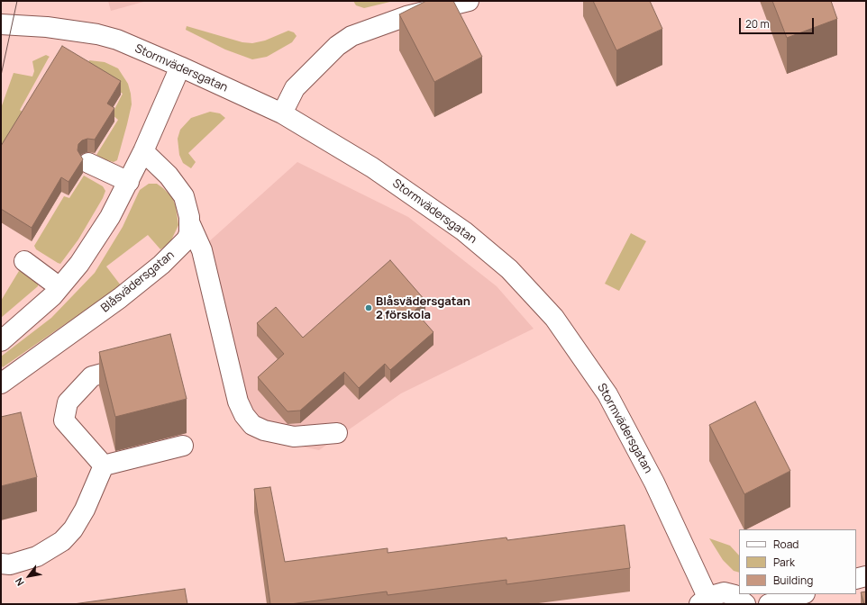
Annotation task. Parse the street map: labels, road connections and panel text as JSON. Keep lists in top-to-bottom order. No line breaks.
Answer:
{"streets":{"street":["Stormvädersgatan","Blåsvädersgatan"]},"places":["Blåsvädersgatan 2 förskola"],"legend":["Road","Park","Building"],"scale_bar":"20 m","north":"bottom left"}
